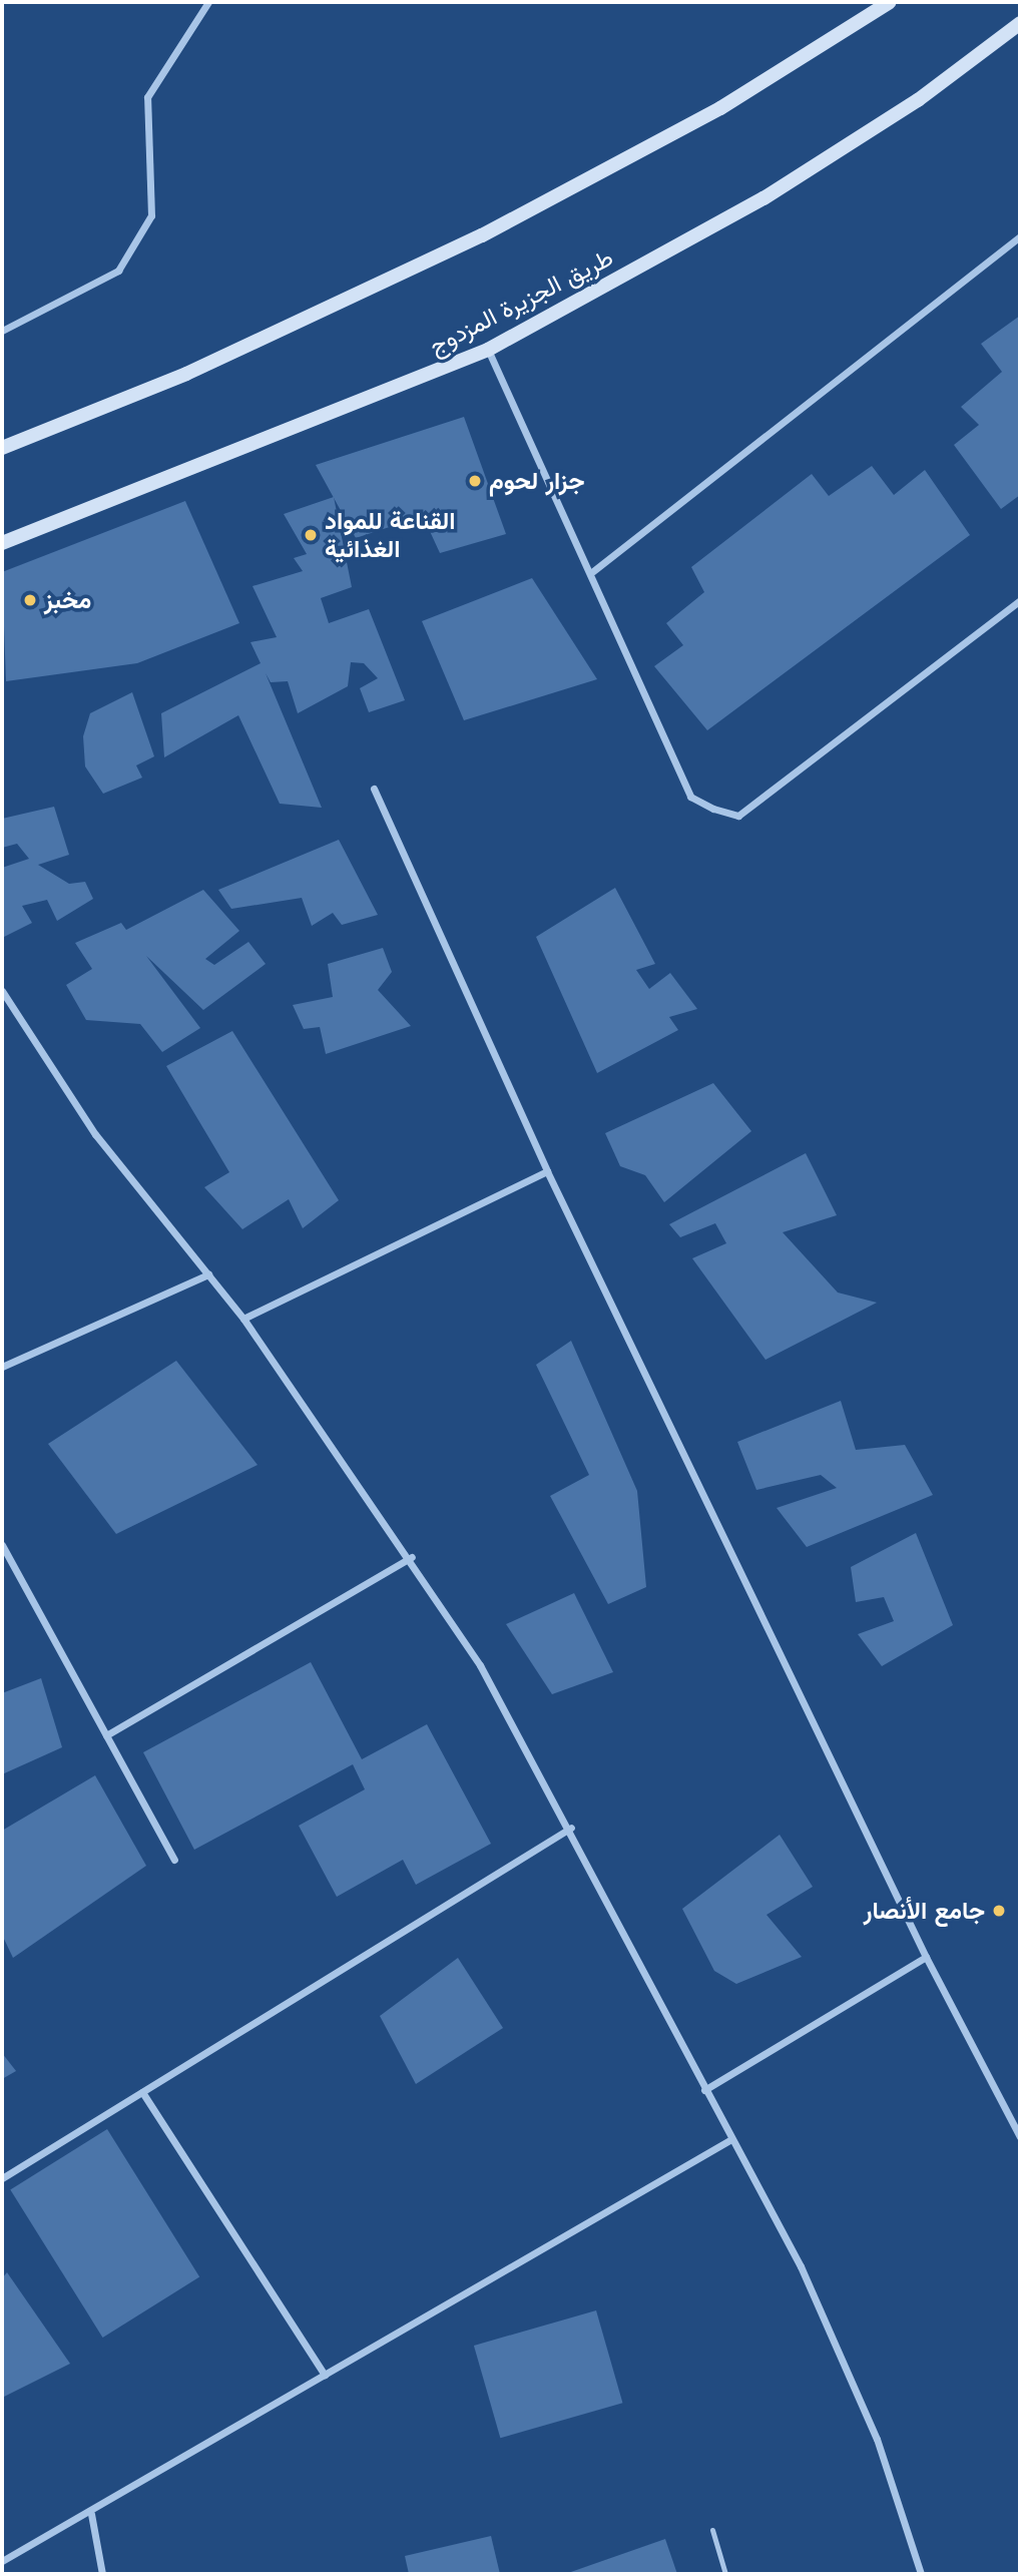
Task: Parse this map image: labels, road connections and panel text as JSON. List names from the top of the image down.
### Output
{
  "streets": {
    "main road": ["طريق الجزيرة المزدوج"]
  },
  "places": [
    "جزار لحوم",
    "القناعة للمواد الغذائية",
    "مخبز",
    "جامع الأنصار"
  ]
}
